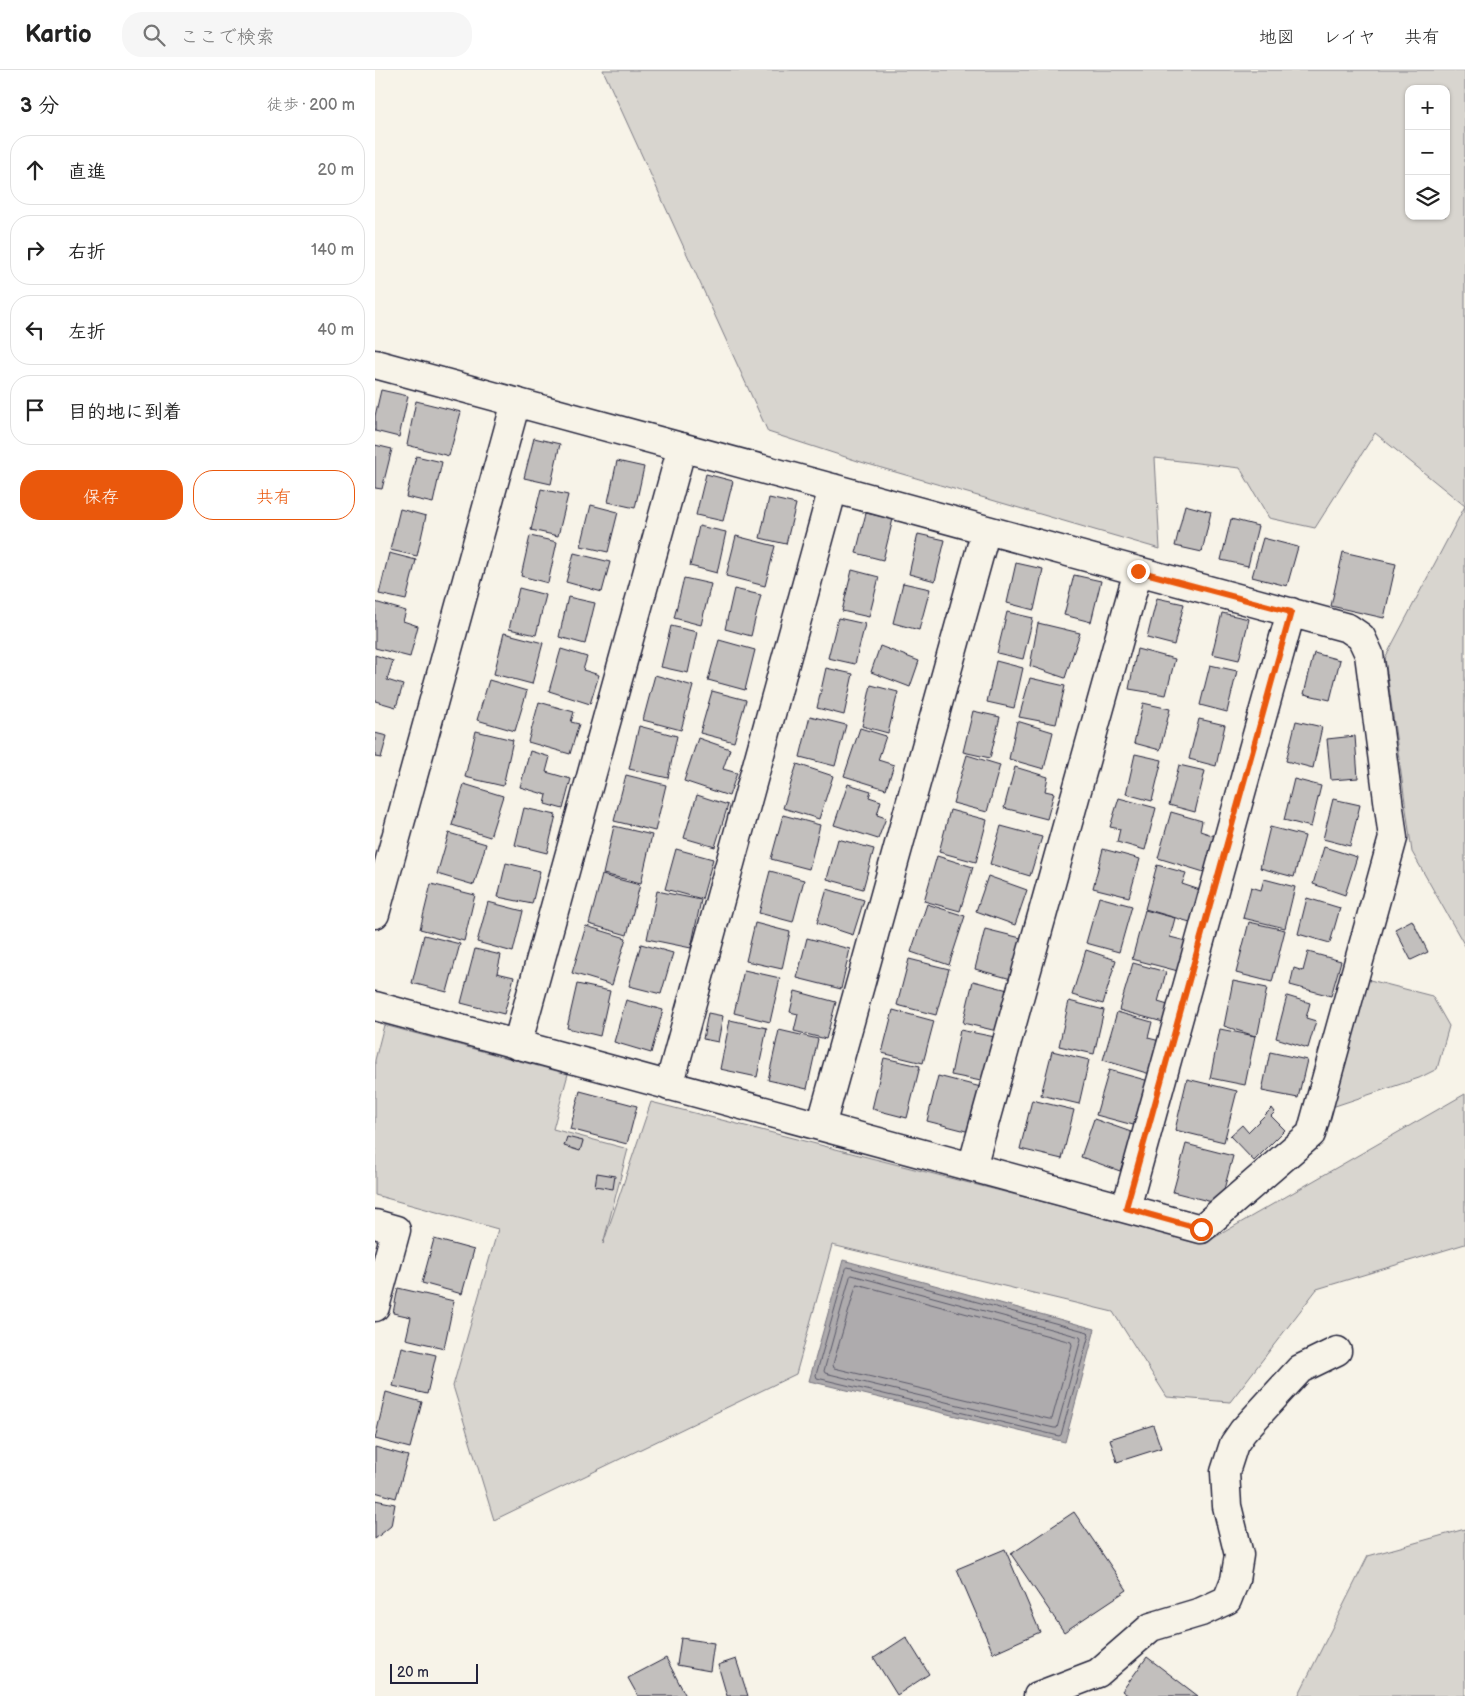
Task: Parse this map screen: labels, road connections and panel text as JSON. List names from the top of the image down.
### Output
{
  "scale_bar": "20 m",
  "page": {
    "header": "Kartio",
    "search": "ここで検索",
    "nav": ["地図", "レイヤ", "共有"],
    "heading": ["3 分", "徒歩 · 200 m"],
    "map_buttons": ["+", "−"],
    "list": [
      ["直進", "20 m"],
      ["右折", "140 m"],
      ["左折", "40 m"],
      "目的地に到着"
    ],
    "buttons": ["保存", "共有"],
    "scale": "20 m"
  }
}
